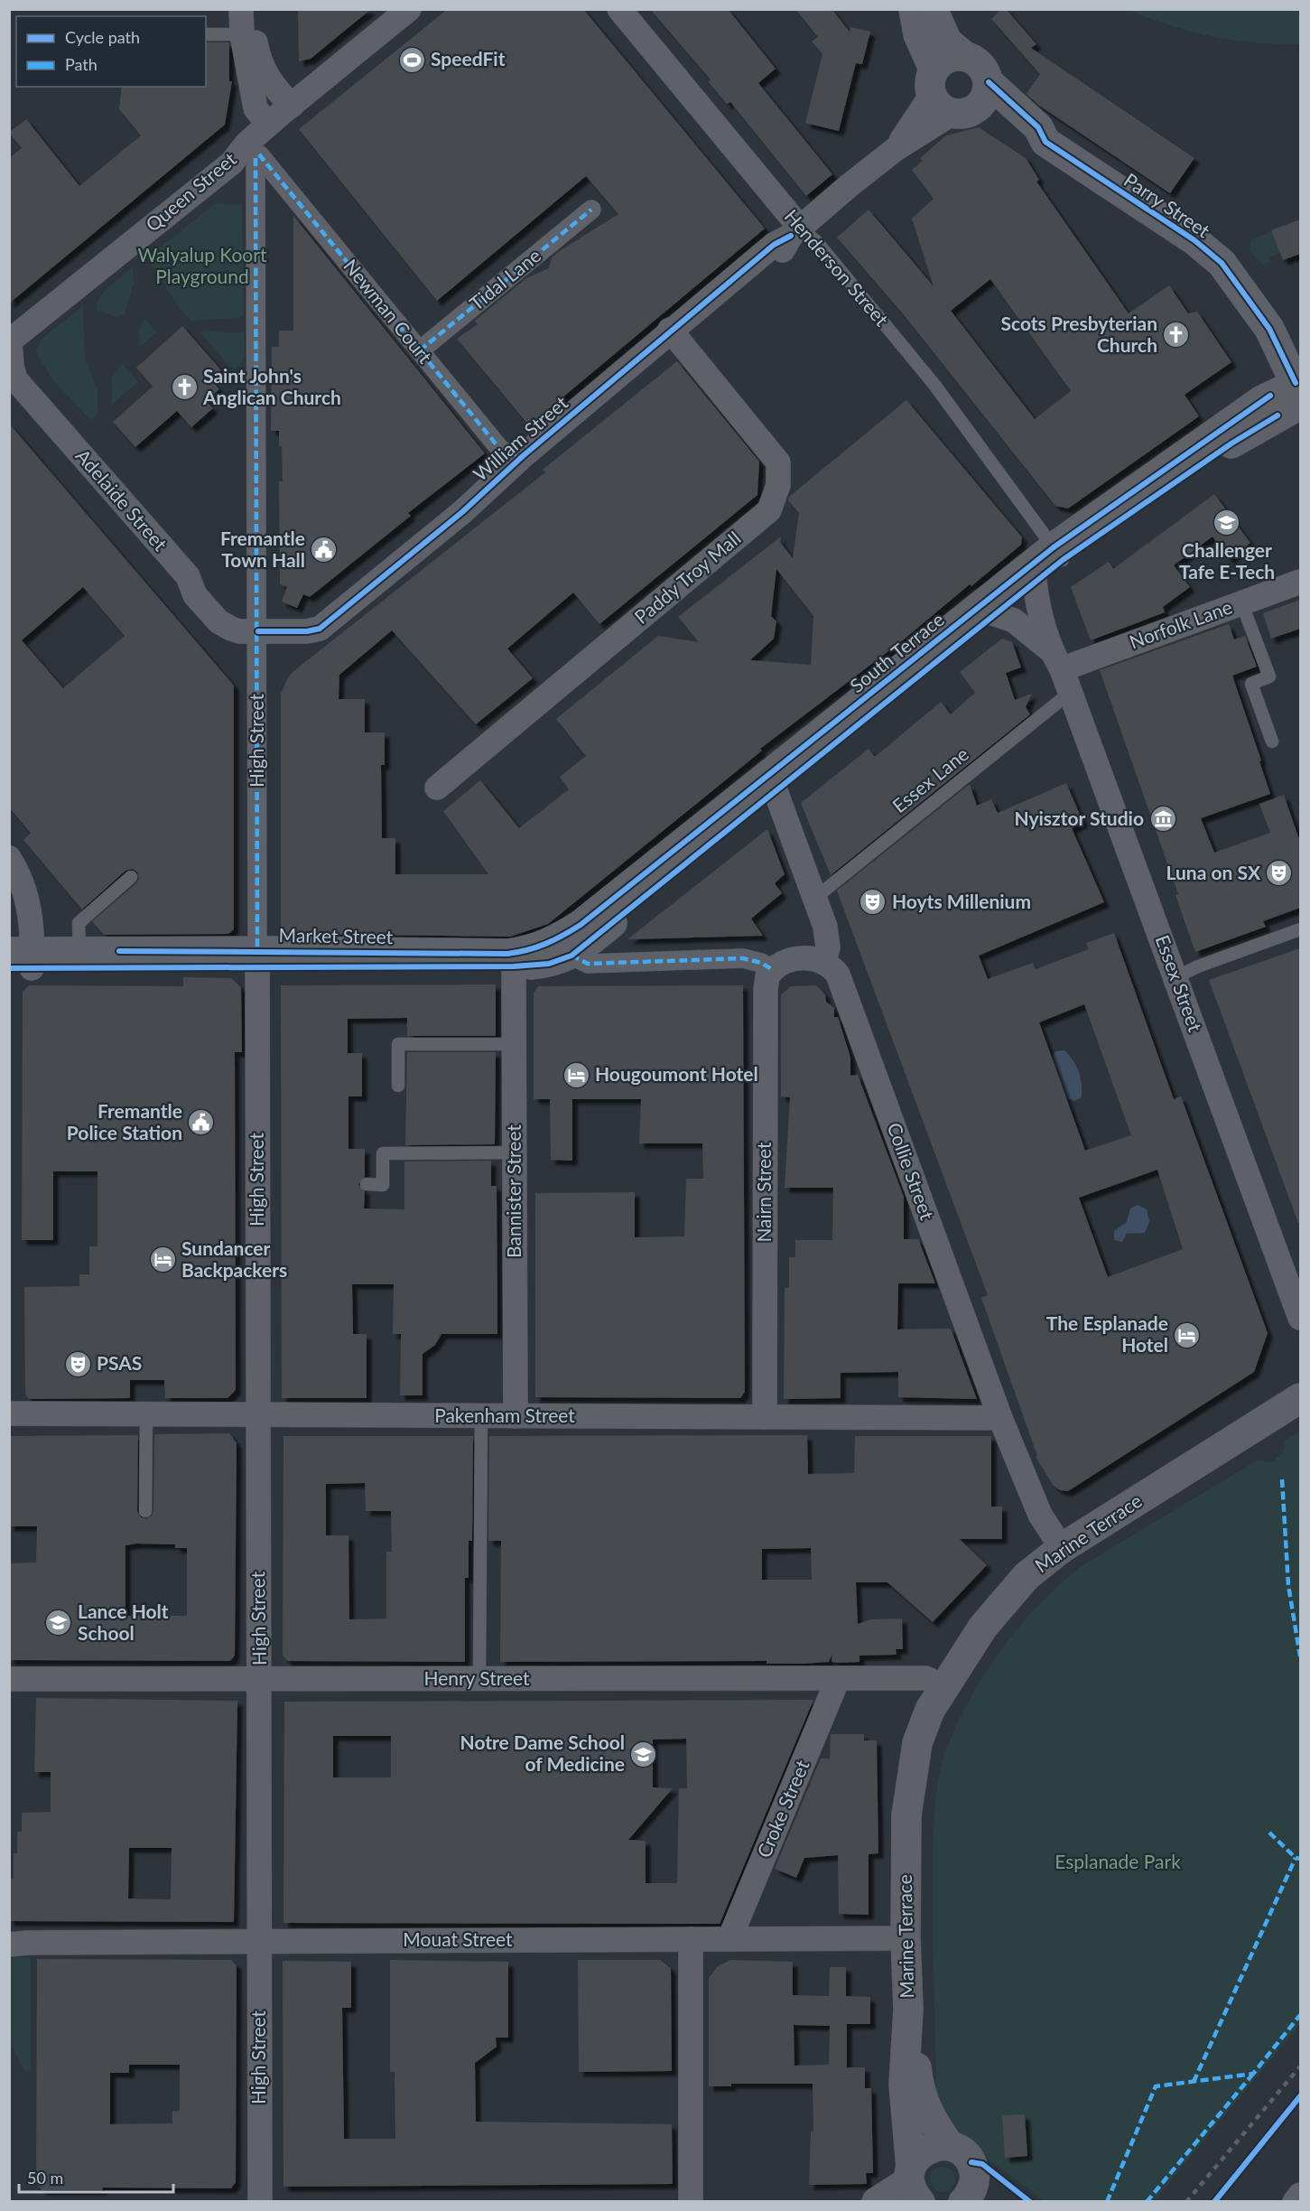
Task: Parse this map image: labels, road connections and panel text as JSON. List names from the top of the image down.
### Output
{
  "streets": {
    "street": [
      "Queen Street",
      "Parry Street",
      "Henderson Street",
      "Tidal Lane",
      "Newman Court",
      "William Street",
      "Adelaide Street",
      "Paddy Troy Mall",
      "Norfolk Lane",
      "South Terrace",
      "High Street",
      "Market Street",
      "Essex Street",
      "Collie Street",
      "Bannister Street",
      "Nairn Street",
      "Pakenham Street",
      "Marine Terrace",
      "Henry Street",
      "Croke Street",
      "Mouat Street"
    ],
    "lane": ["Essex Lane"]
  },
  "crossings": [
    ["Queen Street", "Newman Court"],
    ["Queen Street", "Adelaide Street"],
    ["Queen Street", "High Street"],
    ["Parry Street", "William Street"],
    ["Parry Street", "South Terrace"],
    ["Henderson Street", "William Street"],
    ["Henderson Street", "South Terrace"],
    ["Tidal Lane", "Newman Court"],
    ["Newman Court", "William Street"],
    ["Newman Court", "High Street"],
    ["William Street", "Adelaide Street"],
    ["William Street", "Paddy Troy Mall"],
    ["William Street", "High Street"],
    ["Adelaide Street", "High Street"],
    ["Norfolk Lane", "Essex Street"],
    ["South Terrace", "Market Street"],
    ["South Terrace", "Essex Street"],
    ["High Street", "Market Street"],
    ["High Street", "Pakenham Street"],
    ["High Street", "Henry Street"],
    ["High Street", "Mouat Street"],
    ["Essex Lane", "Essex Street"],
    ["Market Street", "Bannister Street"],
    ["Collie Street", "Pakenham Street"],
    ["Collie Street", "Marine Terrace"],
    ["Bannister Street", "Pakenham Street"],
    ["Nairn Street", "Pakenham Street"],
    ["Marine Terrace", "Henry Street"],
    ["Marine Terrace", "Mouat Street"],
    ["Henry Street", "Croke Street"],
    ["Croke Street", "Mouat Street"]
  ],
  "parks": ["Walyalup Koort Playground", "Esplanade Park"],
  "places": {
    "sports": ["SpeedFit"],
    "church": ["Scots Presbyterian Church", "Saint John's Anglican Church"],
    "school or university": ["Challenger Tafe E-Tech", "Lance Holt School", "Notre Dame School of Medicine"],
    "public building": ["Fremantle Town Hall", "Fremantle Police Station"],
    "museum": ["Nyisztor Studio"],
    "theatre": ["Luna on SX", "Hoyts Millenium", "PSAS"],
    "hotel": ["Hougoumont Hotel", "Sundancer Backpackers", "The Esplanade Hotel"]
  },
  "legend": ["Cycle path", "Path"],
  "scale_bar": "50 m"
}
